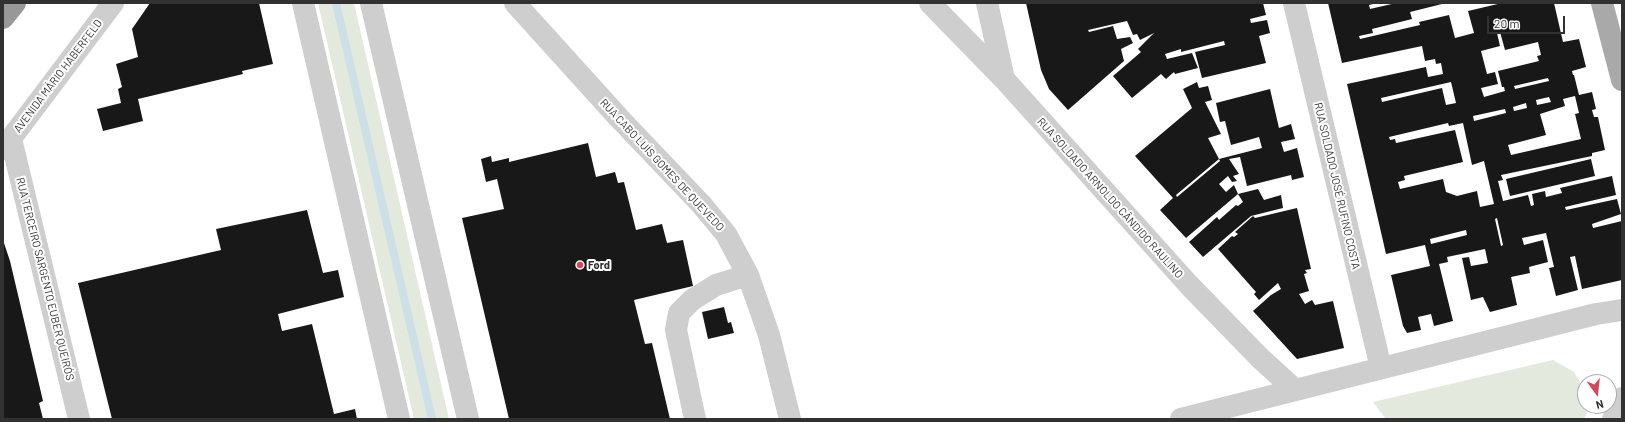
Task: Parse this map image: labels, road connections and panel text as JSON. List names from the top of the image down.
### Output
{
  "streets": {
    "street": [
      "AVENIDA MÁRIO HABERFELD",
      "RUA CABO LUÍS GOMES DE QUEVEDO",
      "RUA SOLDADO JOSÉ RUFINO COSTA",
      "RUA SOLDADO ARNOLDO CÂNDIDO RAULINO",
      "RUA TERCEIRO SARGENTO EUBER QUEIRÓS"
    ]
  },
  "crossings": [
    ["AVENIDA MÁRIO HABERFELD", "RUA TERCEIRO SARGENTO EUBER QUEIRÓS"]
  ],
  "places": ["Ford"],
  "scale_bar": "20 m",
  "north": "bottom"
}
